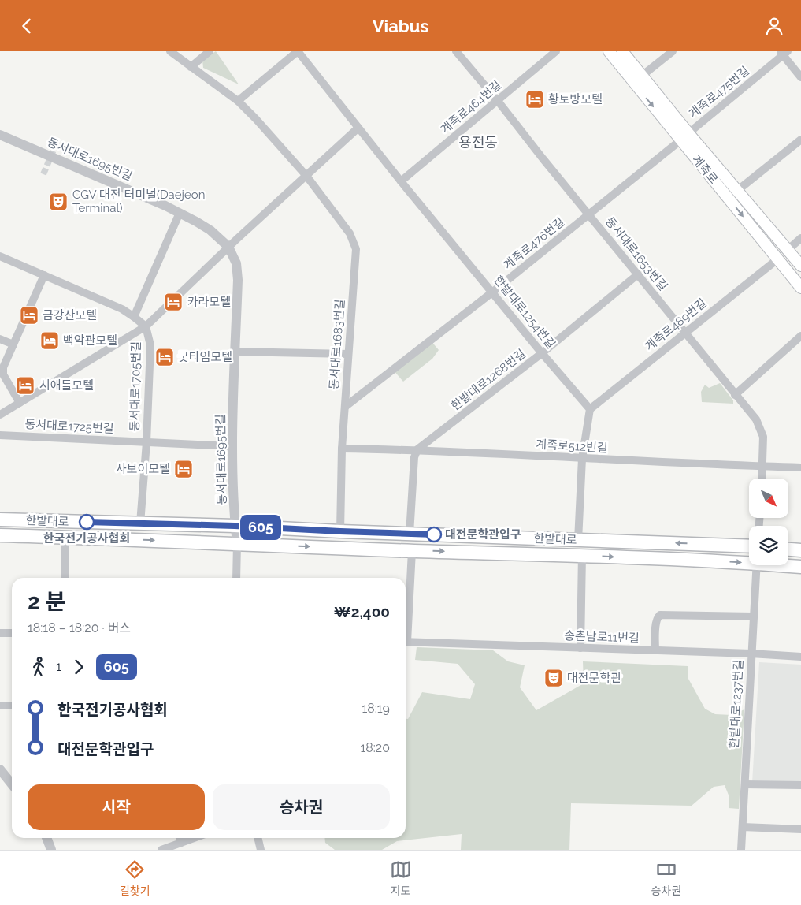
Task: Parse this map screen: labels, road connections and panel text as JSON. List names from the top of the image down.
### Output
{
  "streets": {
    "main road": ["계족로", "한밭대로"],
    "street": [
      "계족로475번길",
      "계족로464번길",
      "동서대로1695번길",
      "계족로476번길",
      "동서대로1653번길",
      "한밭대로1254번길",
      "계족로489번길",
      "동서대로1683번길",
      "한밭대로1268번길",
      "동서대로1705번길",
      "동서대로1725번길",
      "계족로512번길",
      "송촌남로11번길",
      "한밭대로1237번길"
    ]
  },
  "crossings": [
    ["계족로475번길", "계족로"],
    ["계족로475번길", "계족로476번길"],
    ["계족로464번길", "동서대로1653번길"],
    ["계족로464번길", "한밭대로1254번길"],
    ["동서대로1695번길", "동서대로1725번길"],
    ["동서대로1695번길", "한밭대로"],
    ["계족로", "계족로476번길"],
    ["계족로", "계족로489번길"],
    ["계족로476번길", "동서대로1653번길"],
    ["계족로476번길", "한밭대로1254번길"],
    ["계족로476번길", "동서대로1683번길"],
    ["동서대로1653번길", "계족로489번길"],
    ["동서대로1653번길", "한밭대로1268번길"],
    ["동서대로1653번길", "계족로512번길"],
    ["한밭대로1254번길", "계족로489번길"],
    ["한밭대로1254번길", "한밭대로1268번길"],
    ["동서대로1683번길", "계족로512번길"],
    ["동서대로1683번길", "한밭대로"],
    ["한밭대로1268번길", "계족로512번길"],
    ["동서대로1705번길", "동서대로1725번길"],
    ["동서대로1705번길", "한밭대로"],
    ["한밭대로", "송촌남로11번길"],
    ["송촌남로11번길", "한밭대로1237번길"]
  ],
  "districts": ["용전동"],
  "places": {
    "hotel": [
      "황토방모텔",
      "카라모텔",
      "금강산모텔",
      "백악관모텔",
      "굿타임모텔",
      "시애틀모텔",
      "사보이모텔"
    ],
    "theatre": ["CGV 대전 터미널(Daejeon Terminal)", "대전문학관"],
    "other": ["한국전기공사협회", "대전문학관입구"]
  },
  "lines": ["bus line 605"],
  "north": "bottom right",
  "page": {
    "header": "Viabus",
    "on_map": "605",
    "heading": ["2 분", "18:18 – 18:20 · 버스", "₩2,400"],
    "legs": ["1", "605"],
    "list": [
      {
        "name": "한국전기공사협회",
        "value": "18:19"
      },
      {
        "name": "대전문학관입구",
        "value": "18:20"
      }
    ],
    "buttons": ["시작", "승차권"],
    "tabs": ["길찾기", "지도", "승차권"]
  }
}
